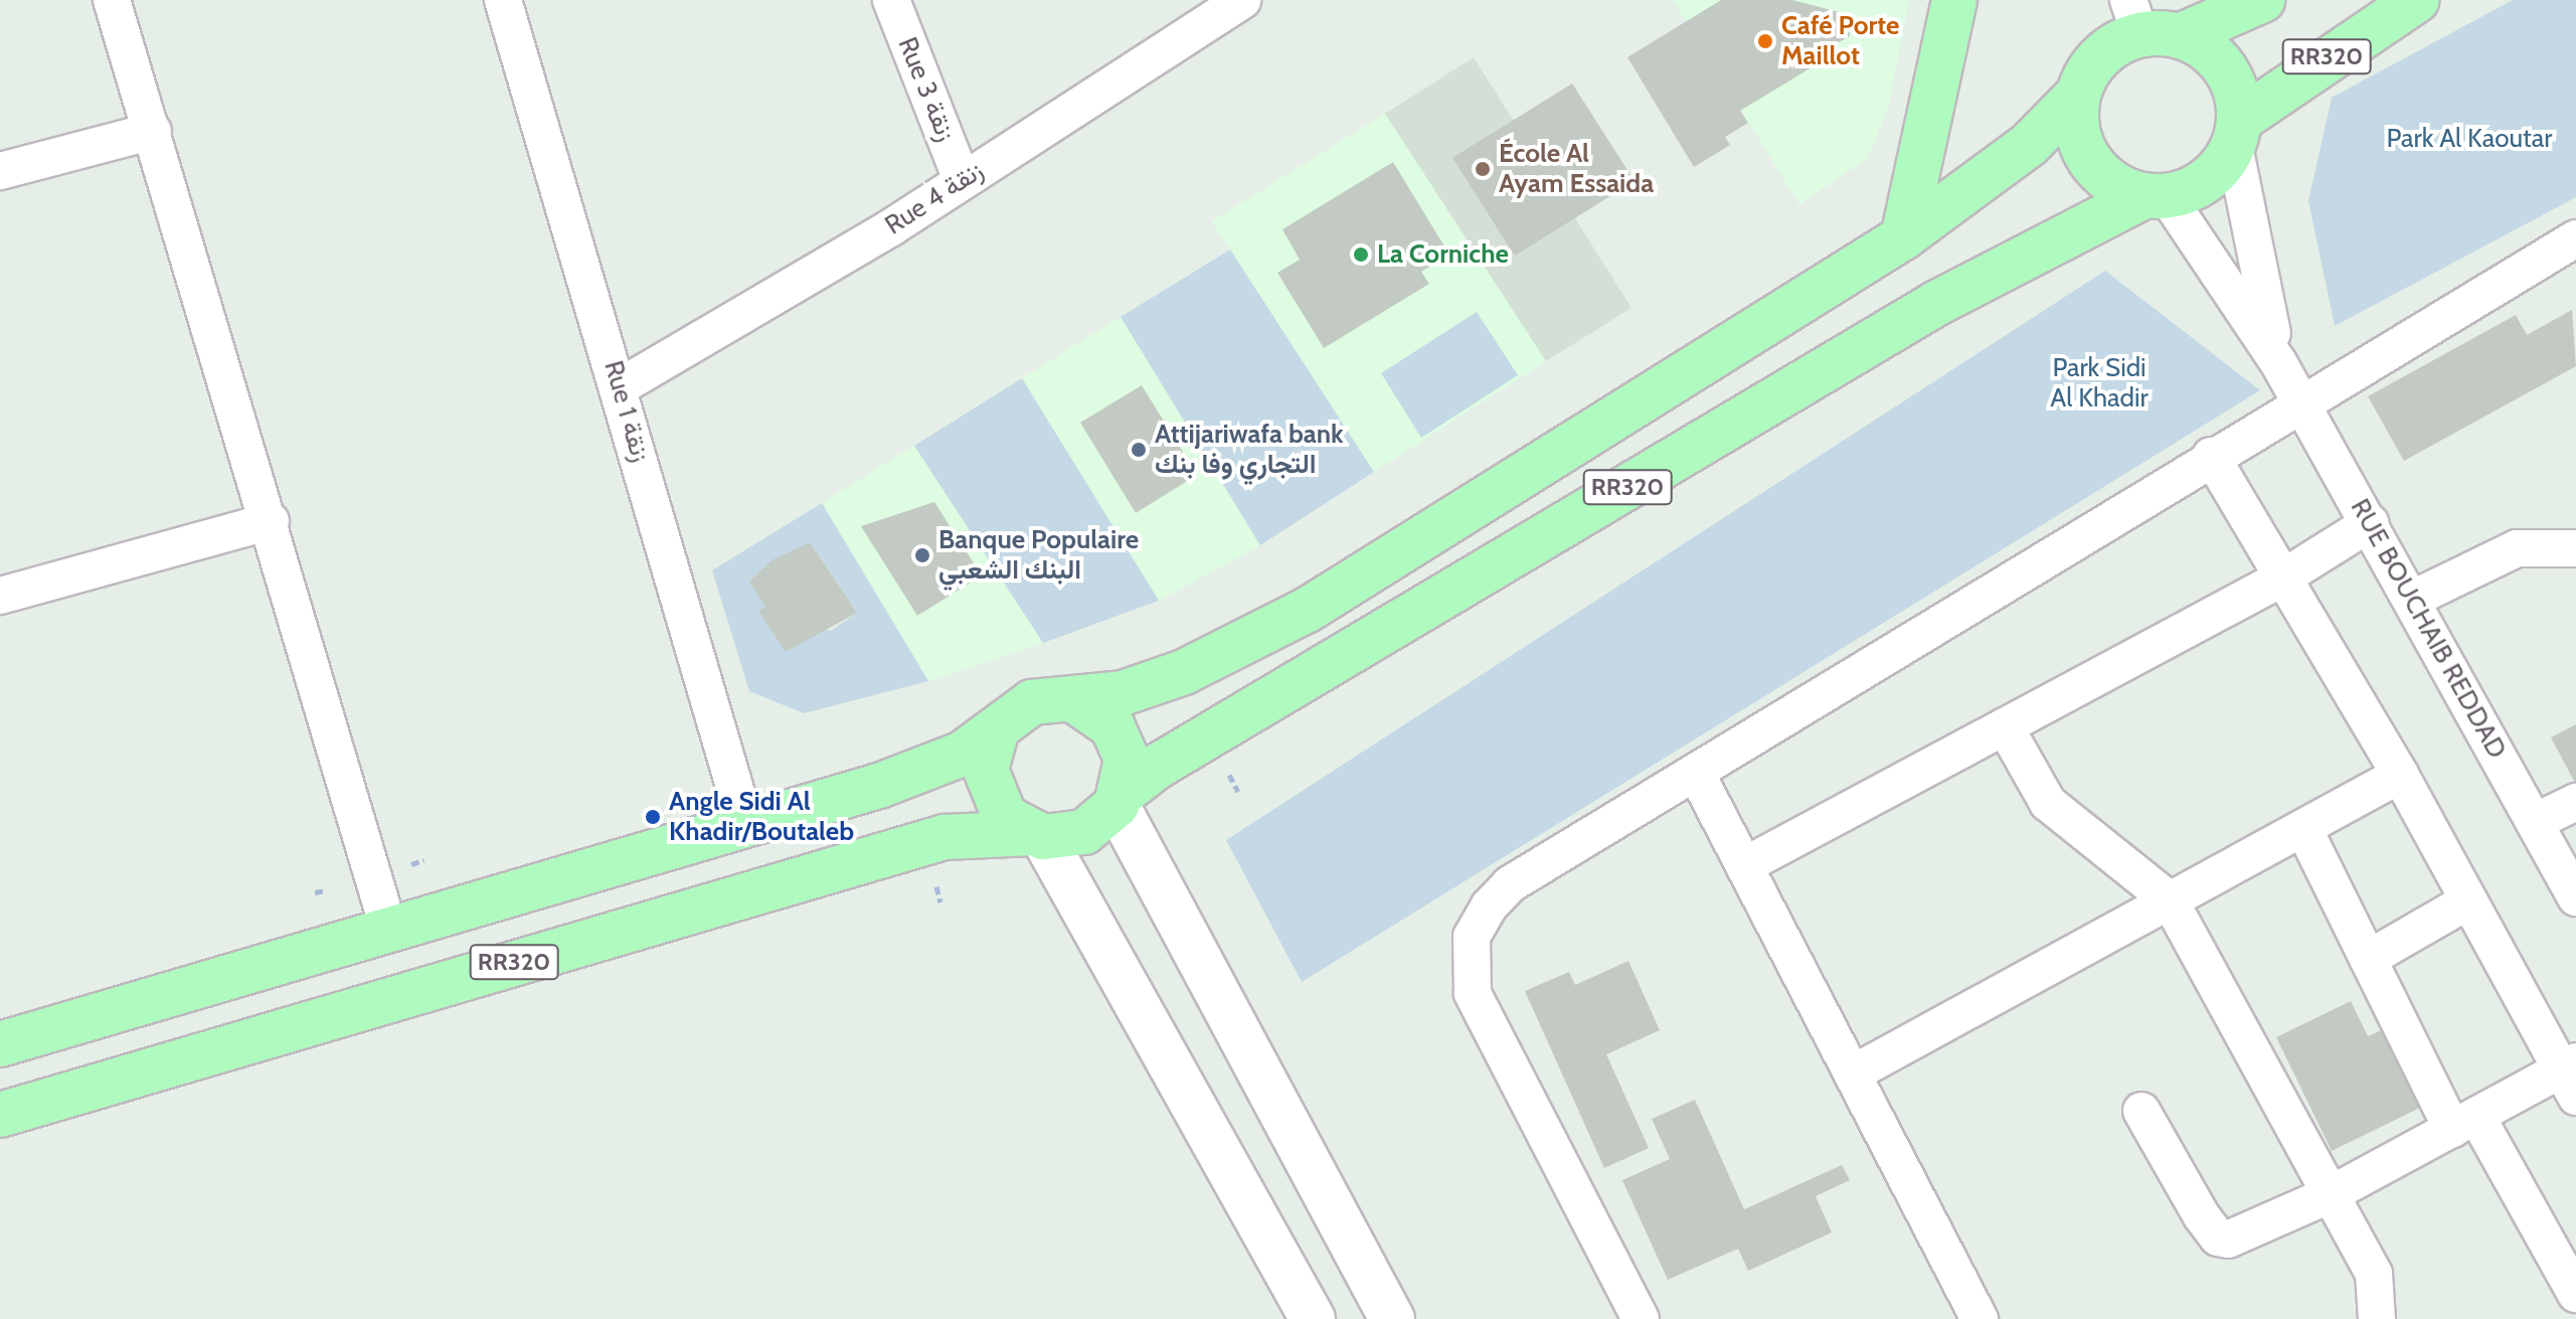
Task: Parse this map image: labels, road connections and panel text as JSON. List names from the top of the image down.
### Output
{
  "streets": {
    "main road": ["RR320"],
    "street": [
      "Rue 3 زنقة",
      "Rue 4 زنقة",
      "Rue 1 زنقة",
      "RUE BOUCHAIB REDDAD"
    ]
  },
  "crossings": [
    ["RR320", "Rue 1 زنقة"],
    ["RR320", "RUE BOUCHAIB REDDAD"],
    ["Rue 3 زنقة", "Rue 4 زنقة"],
    ["Rue 4 زنقة", "Rue 1 زنقة"]
  ],
  "parks": ["Park Al Kaoutar", "Park Sidi Al Khadir"],
  "places": [
    "Café Porte Maillot",
    "École Al Ayam Essaida",
    "La Corniche",
    "Attijariwafa bank التجاري وفا بنك",
    "Banque Populaire البنك الشعبي",
    "Angle Sidi Al Khadir/Boutaleb"
  ]
}
